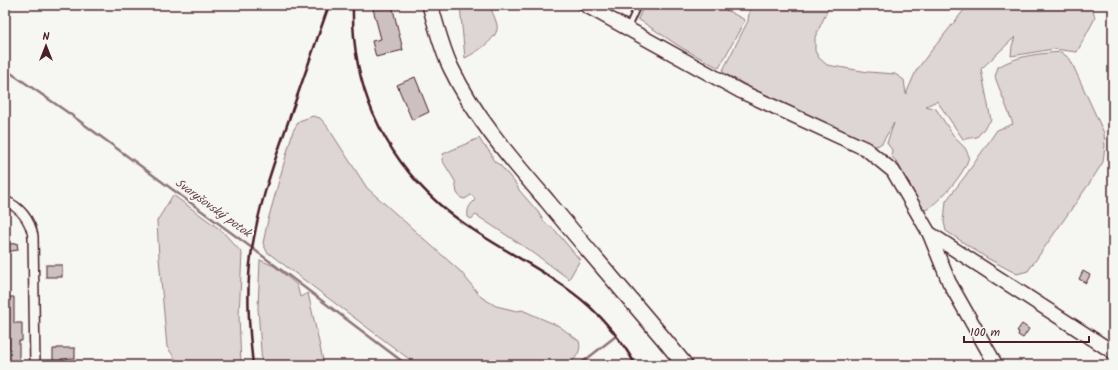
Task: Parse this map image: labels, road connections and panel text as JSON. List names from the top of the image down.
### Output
{
  "water": ["Svaryšovský potok"],
  "scale_bar": "100 m",
  "north": "top"
}
